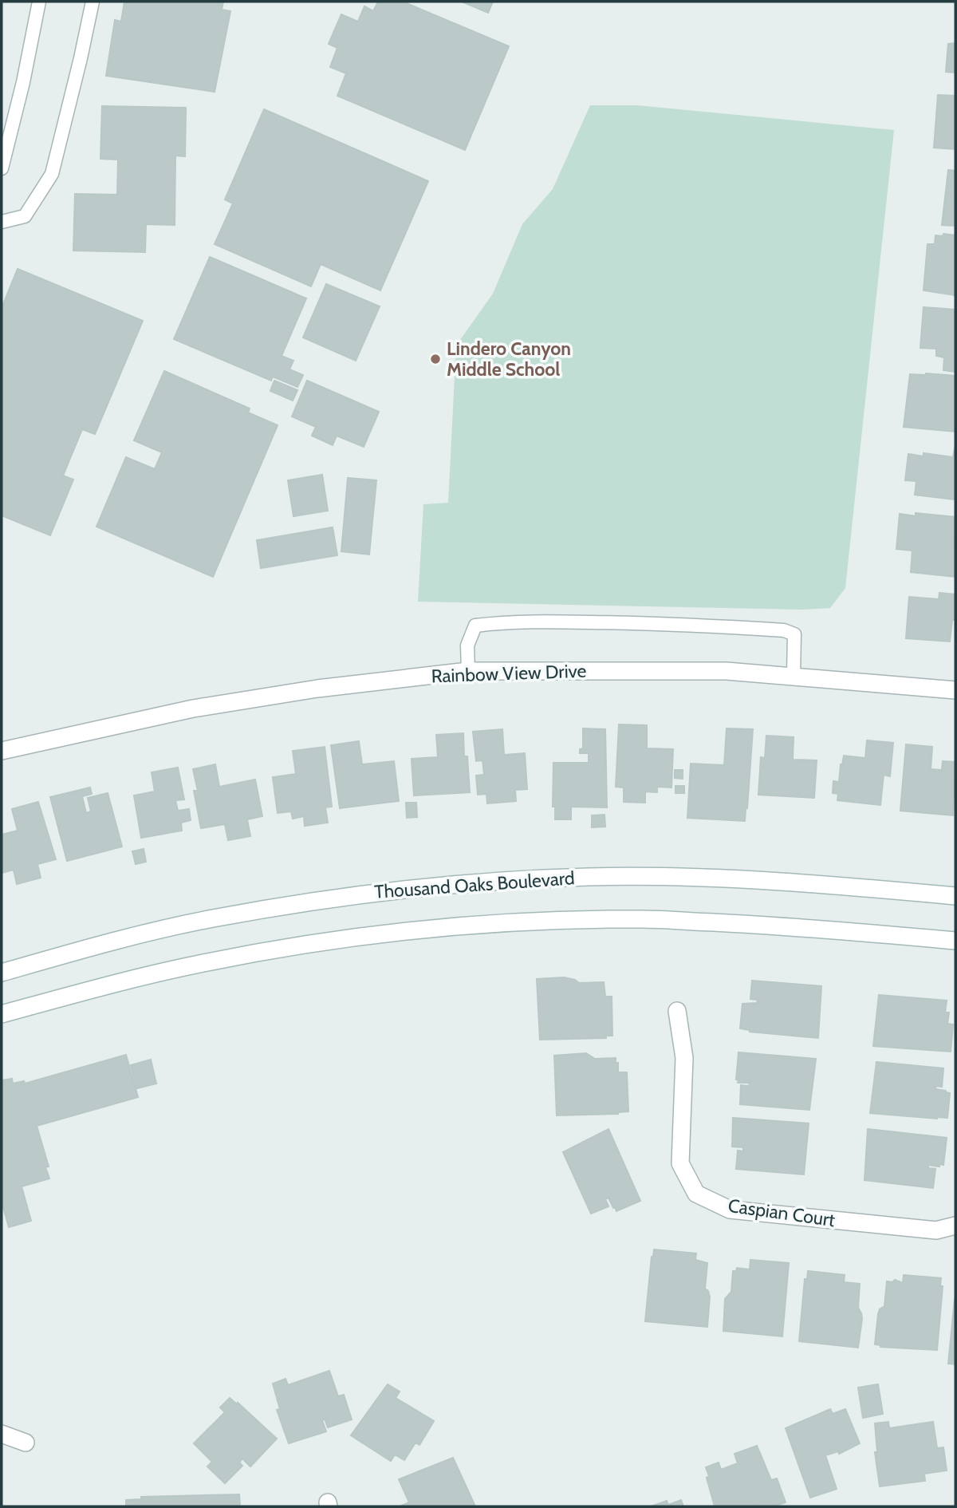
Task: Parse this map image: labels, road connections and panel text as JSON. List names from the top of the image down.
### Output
{
  "streets": {
    "main road": ["Rainbow View Drive", "Thousand Oaks Boulevard", "Caspian Court"]
  },
  "places": ["Lindero Canyon Middle School"]
}
